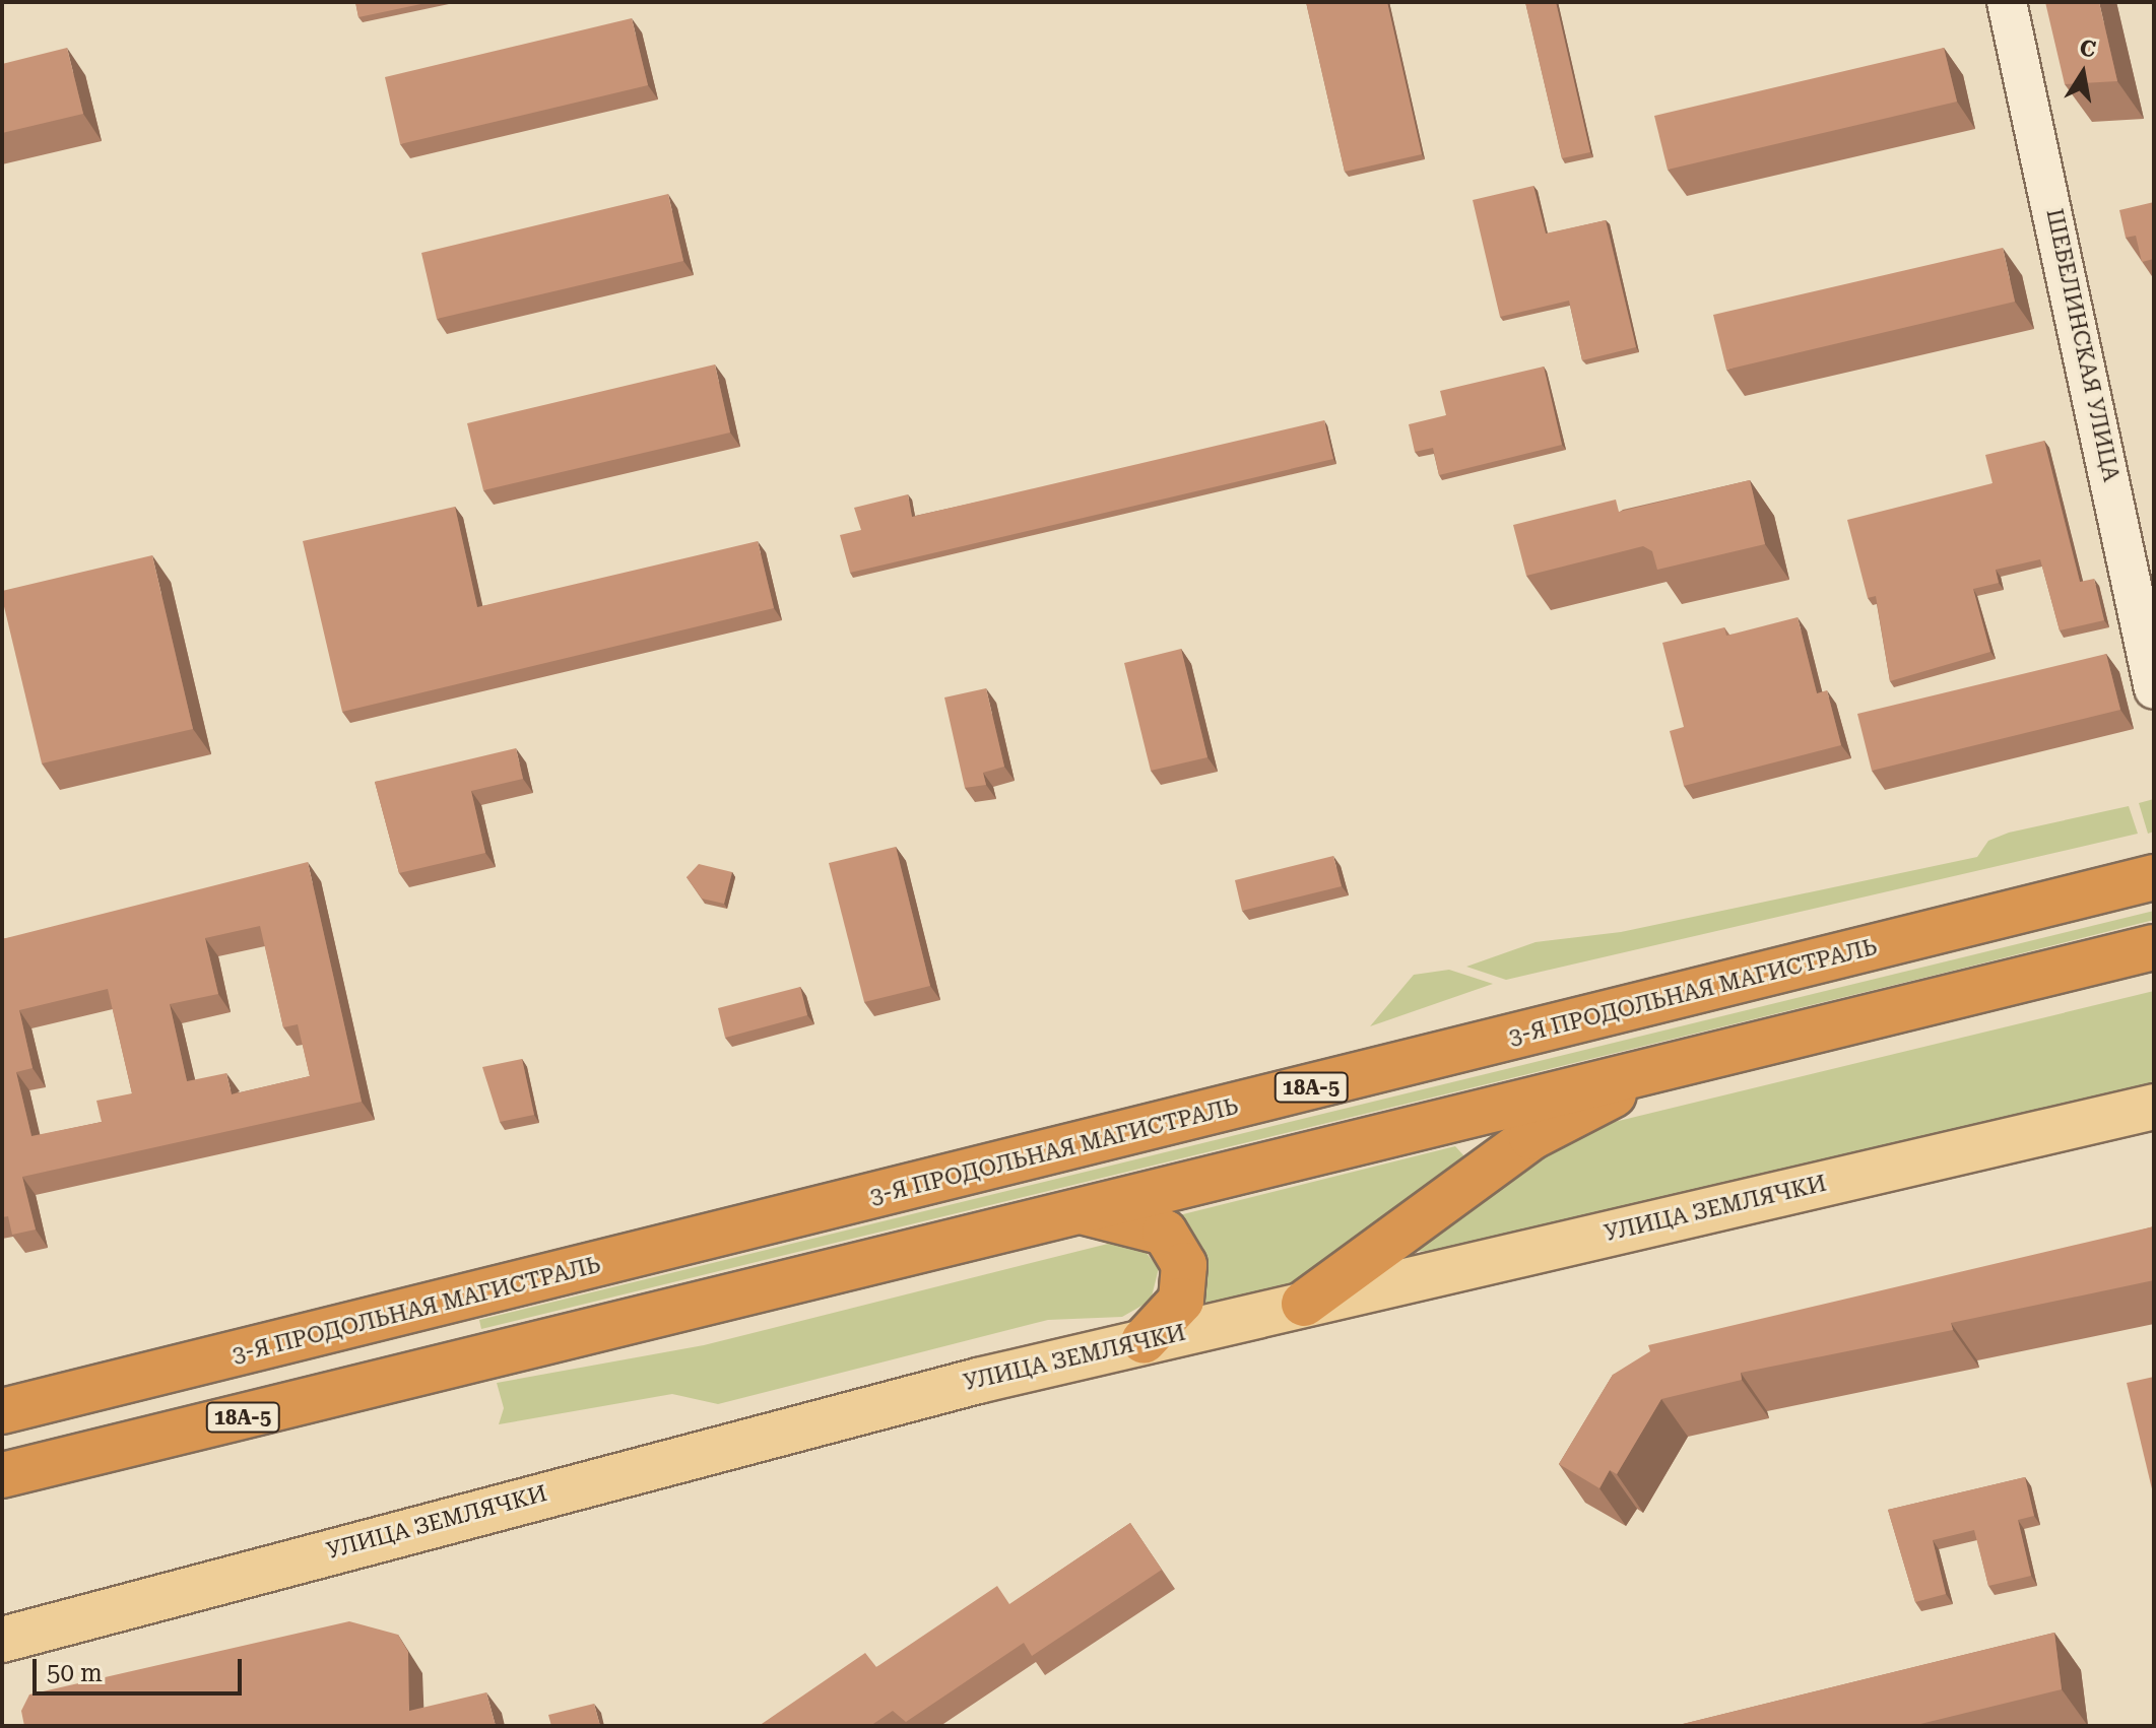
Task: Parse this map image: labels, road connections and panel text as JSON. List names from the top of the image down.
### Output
{
  "streets": {
    "highway": ["3-Я ПРОДОЛЬНАЯ МАГИСТРАЛЬ", "18А-5"],
    "main road": ["УЛИЦА ЗЕМЛЯЧКИ"],
    "street": ["ШЕБЕЛИНСКАЯ УЛИЦА"]
  },
  "scale_bar": "50 m",
  "north": "top"
}
